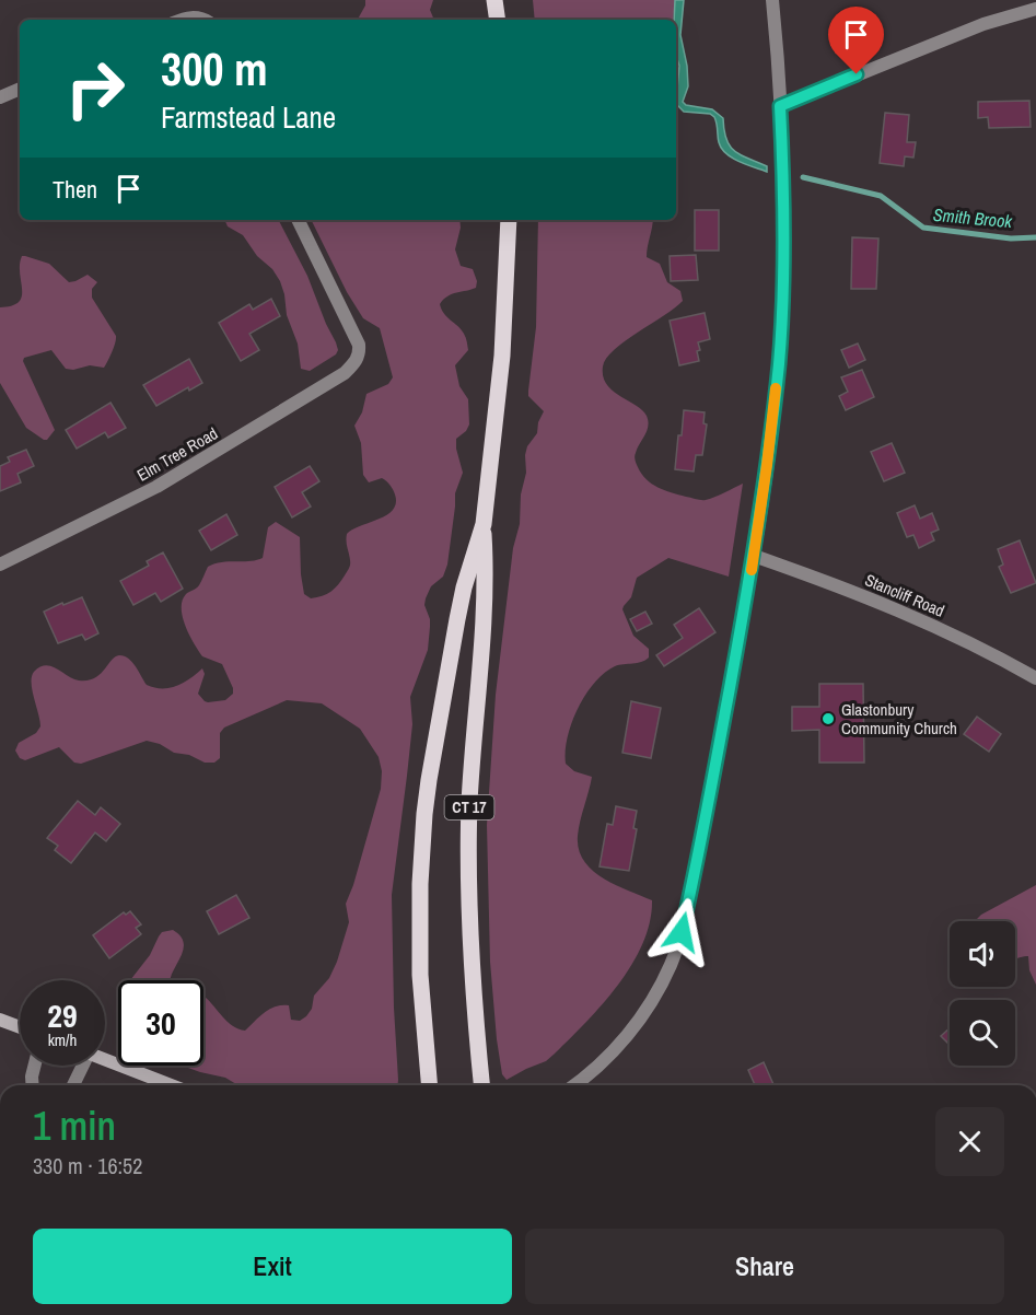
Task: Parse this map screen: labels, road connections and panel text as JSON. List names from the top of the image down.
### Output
{
  "streets": {
    "main road": ["CT 17"],
    "street": ["Elm Tree Road", "Stancliff Road"]
  },
  "water": ["Smith Brook"],
  "places": ["Glastonbury Community Church"],
  "page": {
    "turn": ["300 m", "Farmstead Lane"],
    "then": "Then",
    "speed": "29 km/h",
    "limit": "30",
    "heading": ["1 min", "330 m · 16:52"],
    "buttons": ["Exit", "Share"]
  }
}
